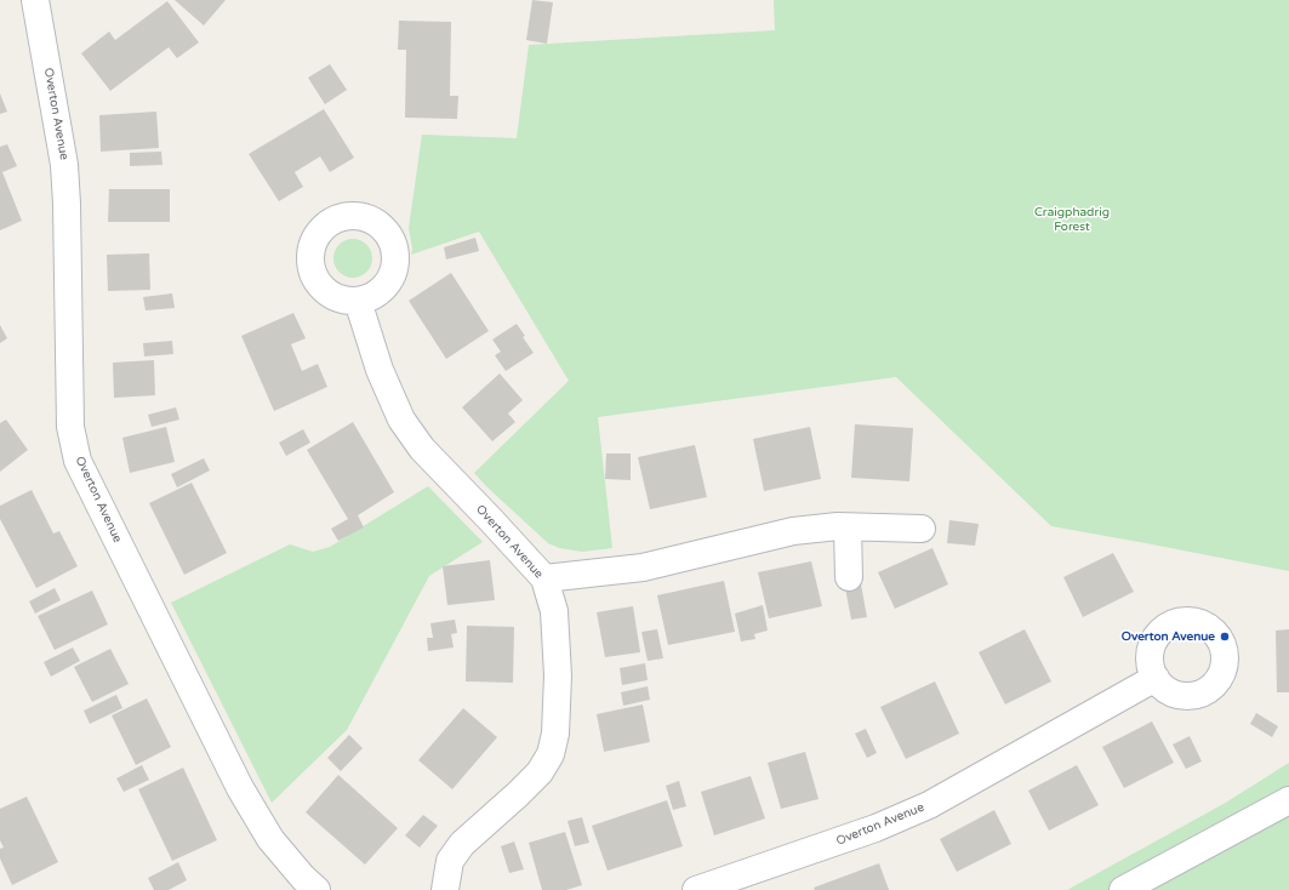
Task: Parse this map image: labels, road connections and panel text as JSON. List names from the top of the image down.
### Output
{
  "streets": {
    "street": ["Overton Avenue"]
  },
  "parks": ["Craigphadrig Forest"],
  "places": ["Overton Avenue"]
}
